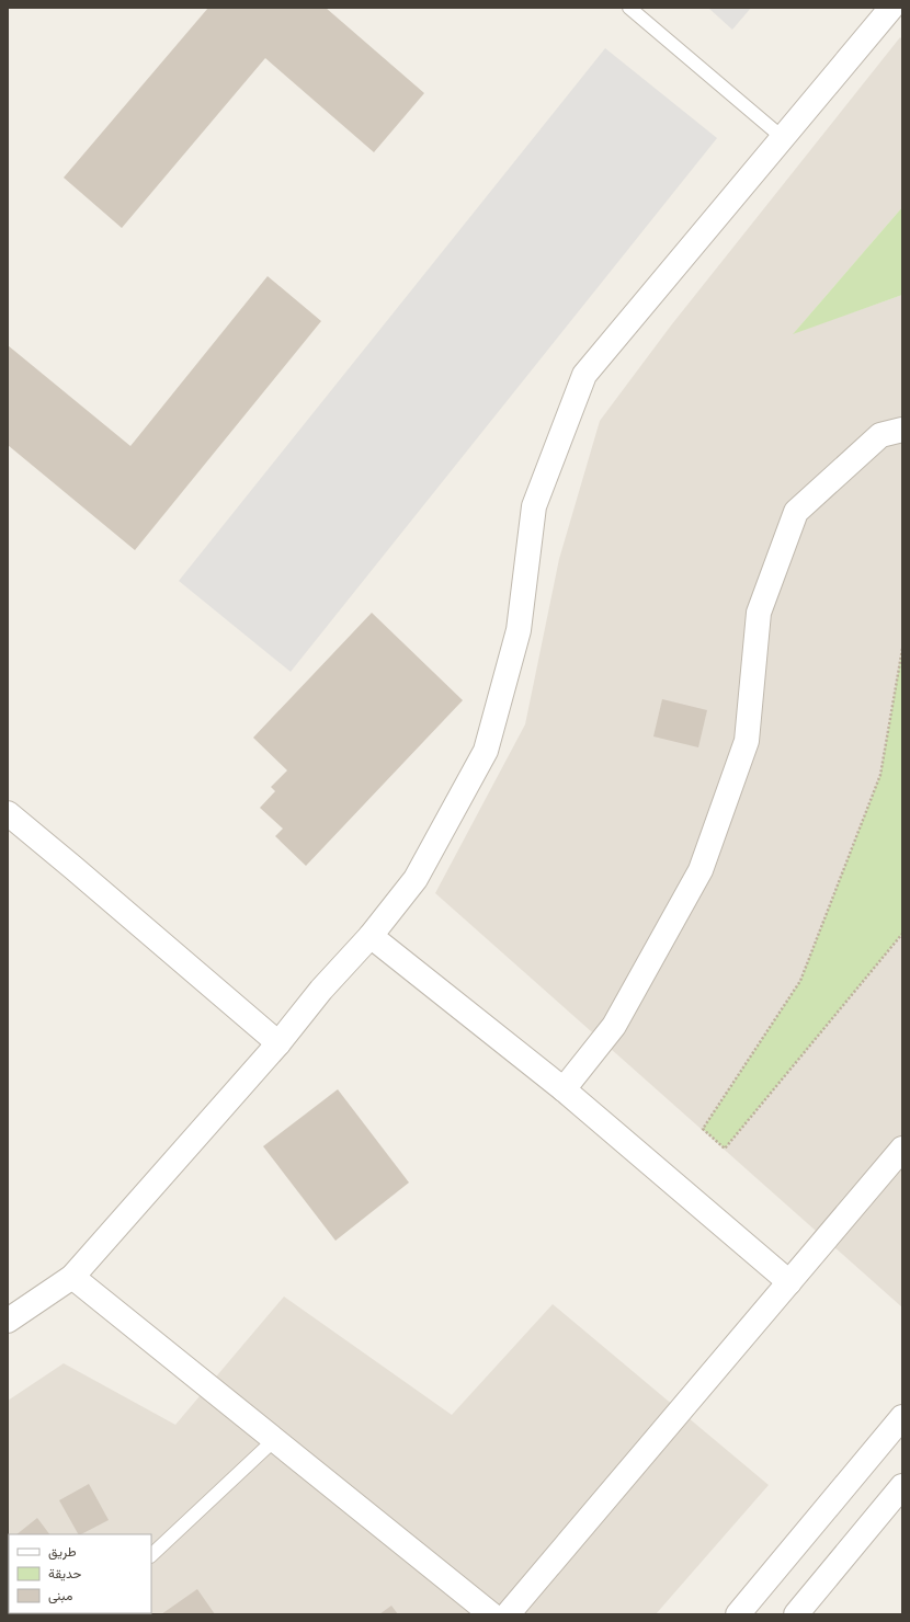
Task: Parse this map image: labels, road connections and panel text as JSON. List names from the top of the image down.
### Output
{
  "legend": ["طريق", "حديقة", "مبنى"]
}
